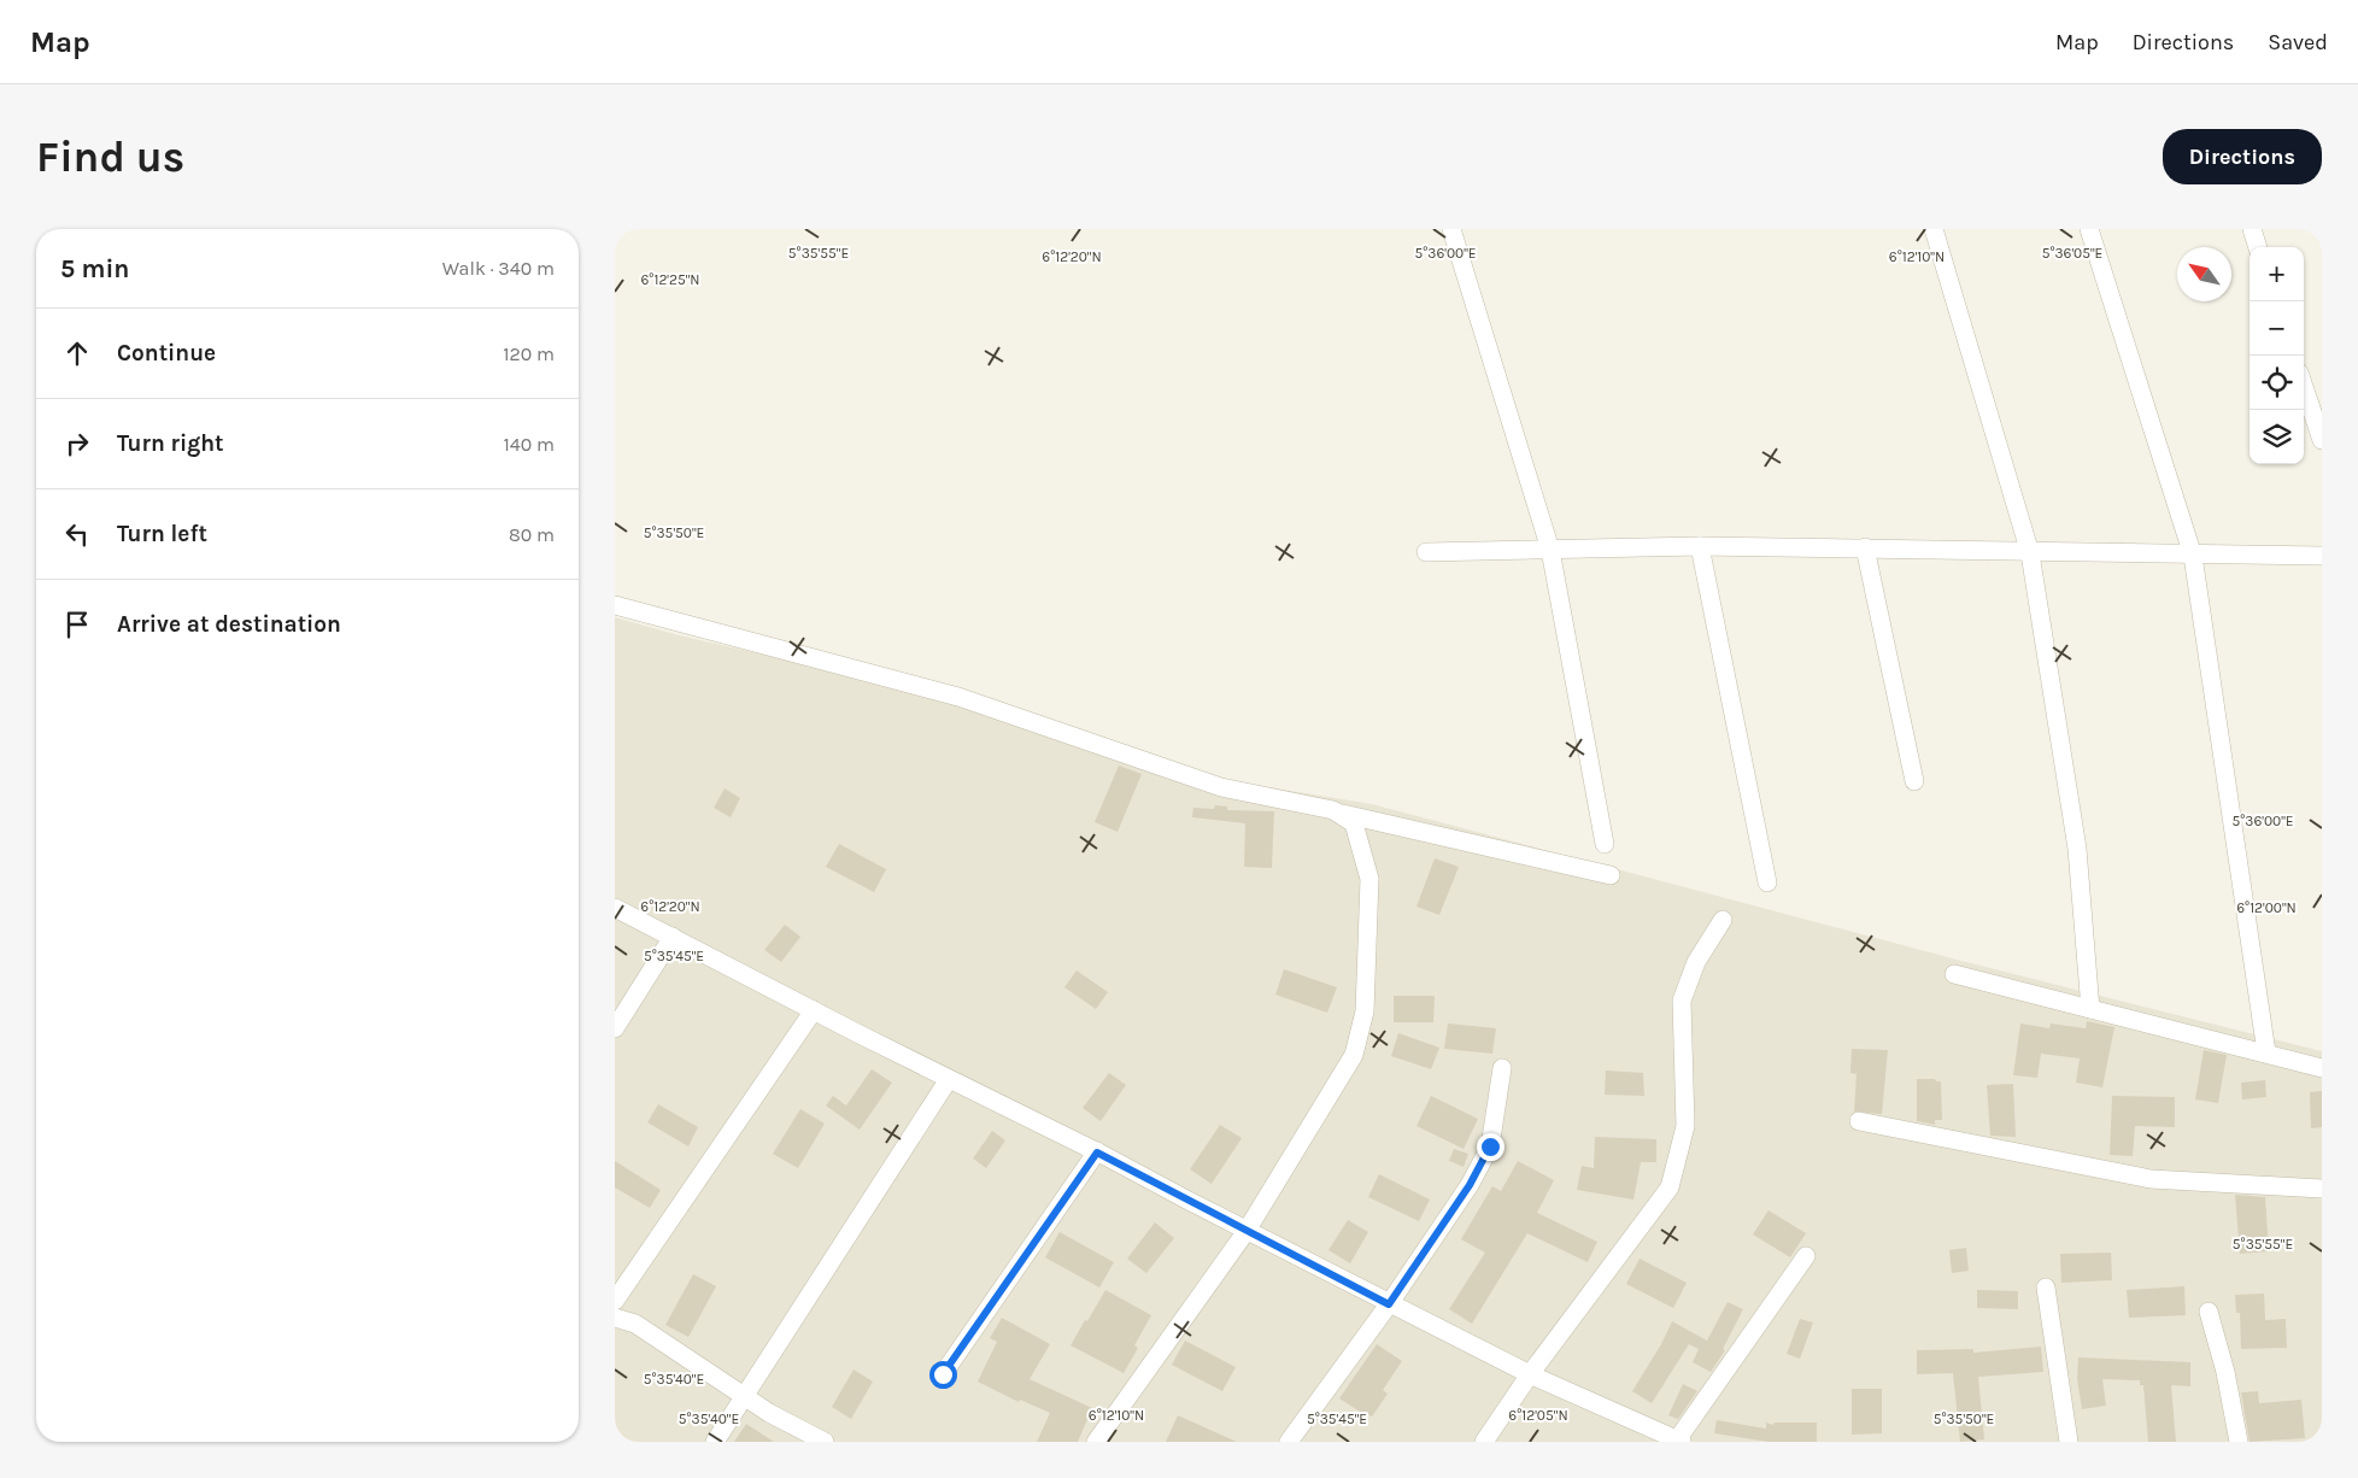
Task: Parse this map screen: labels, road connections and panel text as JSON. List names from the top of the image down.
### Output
{
  "north": "top left",
  "page": {
    "header": "Map",
    "nav": ["Map", "Directions", "Saved"],
    "buttons": "Directions",
    "title": "Find us",
    "heading": ["5 min", "Walk · 340 m"],
    "map_buttons": ["+", "−"],
    "list": [
      ["Continue", "120 m"],
      ["Turn right", "140 m"],
      ["Turn left", "80 m"],
      "Arrive at destination"
    ]
  },
  "coordinates": [
    "5°35'55\"E",
    "5°36'00\"E",
    "5°36'05\"E",
    "6°12'20\"N",
    "6°12'10\"N",
    "6°12'25\"N",
    "5°35'50\"E",
    "6°12'00\"N",
    "5°35'45\"E",
    "5°35'40\"E",
    "6°12'05\"N"
  ]
}
